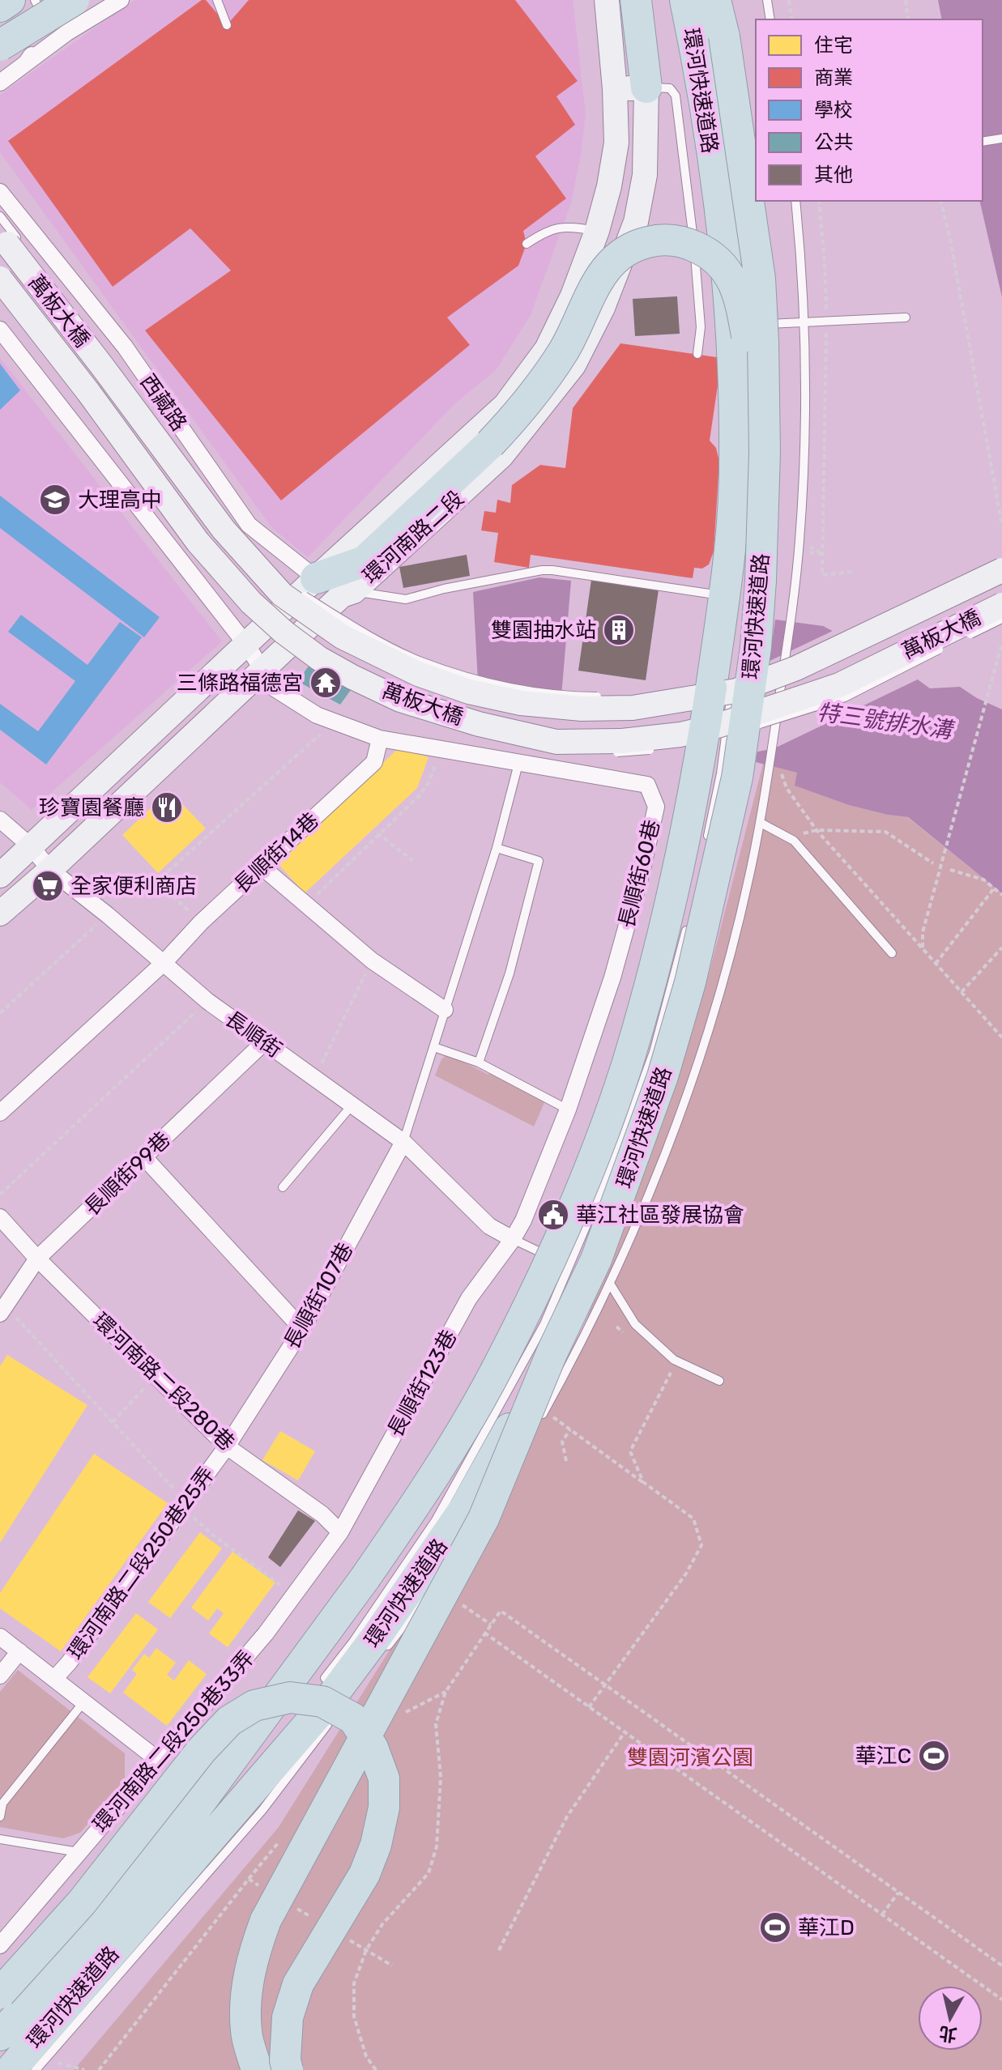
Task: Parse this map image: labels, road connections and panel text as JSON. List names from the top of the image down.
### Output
{
  "streets": {
    "highway": ["環河快速道路"],
    "street": [
      "萬板大橋",
      "西藏路",
      "環河南路二段",
      "長順街14巷",
      "長順街60巷",
      "長順街",
      "長順街99巷",
      "長順街107巷",
      "環河南路二段280巷",
      "長順街123巷",
      "環河南路二段250巷25弄",
      "環河南路二段250巷33弄"
    ]
  },
  "crossings": [
    ["西藏路", "環河南路二段"],
    ["環河南路二段", "長順街60巷"],
    ["環河南路二段", "長順街"],
    ["長順街14巷", "長順街60巷"],
    ["長順街14巷", "長順街"],
    ["長順街60巷", "長順街"],
    ["長順街60巷", "長順街123巷"],
    ["長順街", "長順街99巷"],
    ["長順街", "長順街107巷"],
    ["長順街", "長順街123巷"],
    ["長順街99巷", "環河南路二段280巷"],
    ["長順街107巷", "環河南路二段280巷"],
    ["長順街107巷", "環河南路二段250巷25弄"],
    ["環河南路二段280巷", "長順街123巷"],
    ["環河南路二段280巷", "環河南路二段250巷25弄"],
    ["環河南路二段280巷", "環河南路二段250巷33弄"],
    ["長順街123巷", "環河南路二段250巷33弄"]
  ],
  "water": ["特三號排水溝"],
  "parks": ["雙園河濱公園"],
  "places": {
    "school or university": ["大理高中"],
    "building": ["雙園抽水站"],
    "temple": ["三條路福德宮"],
    "restaurant": ["珍寶園餐廳"],
    "supermarket": ["全家便利商店"],
    "public building": ["華江社區發展協會"],
    "sports": ["華江C", "華江D"]
  },
  "legend": [
    "住宅",
    "商業",
    "學校",
    "公共",
    "其他"
  ],
  "north": "bottom"
}
